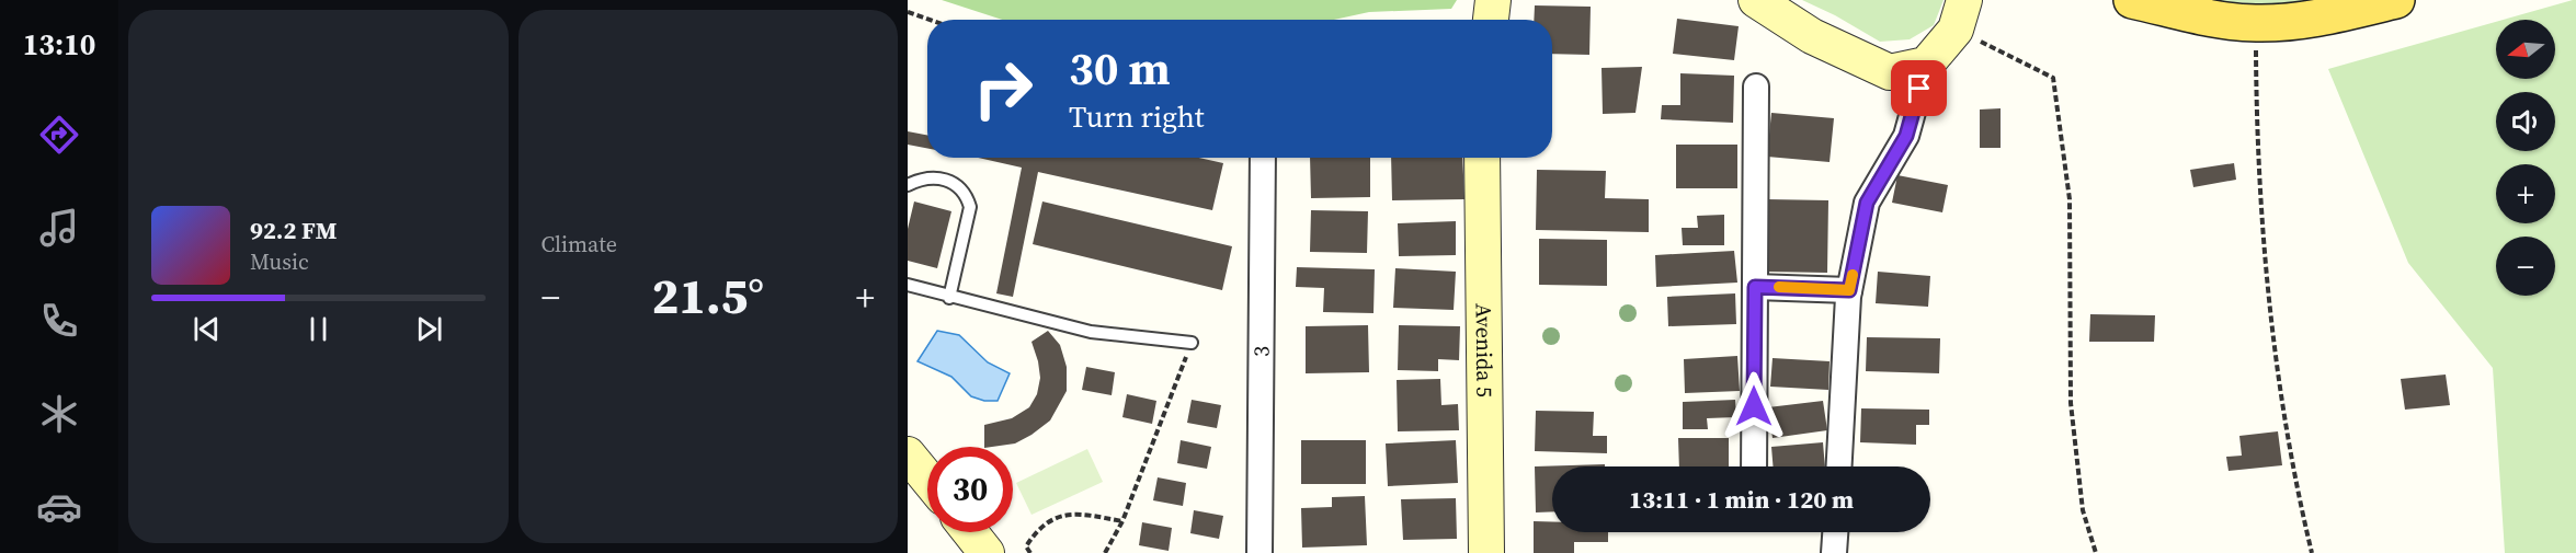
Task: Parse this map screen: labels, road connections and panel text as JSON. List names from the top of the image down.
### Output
{
  "streets": {
    "street": ["3", "Avenida 5"]
  },
  "north": "left",
  "page": {
    "tabs": "13:10",
    "tile": "Climate",
    "map_buttons": ["+", "−"],
    "turn": ["30 m", "Turn right"],
    "song": ["92.2 FM", "Music"],
    "heat": ["−", "21.5°", "+"],
    "limit": "30",
    "trip": "13:11 · 1 min · 120 m"
  }
}
